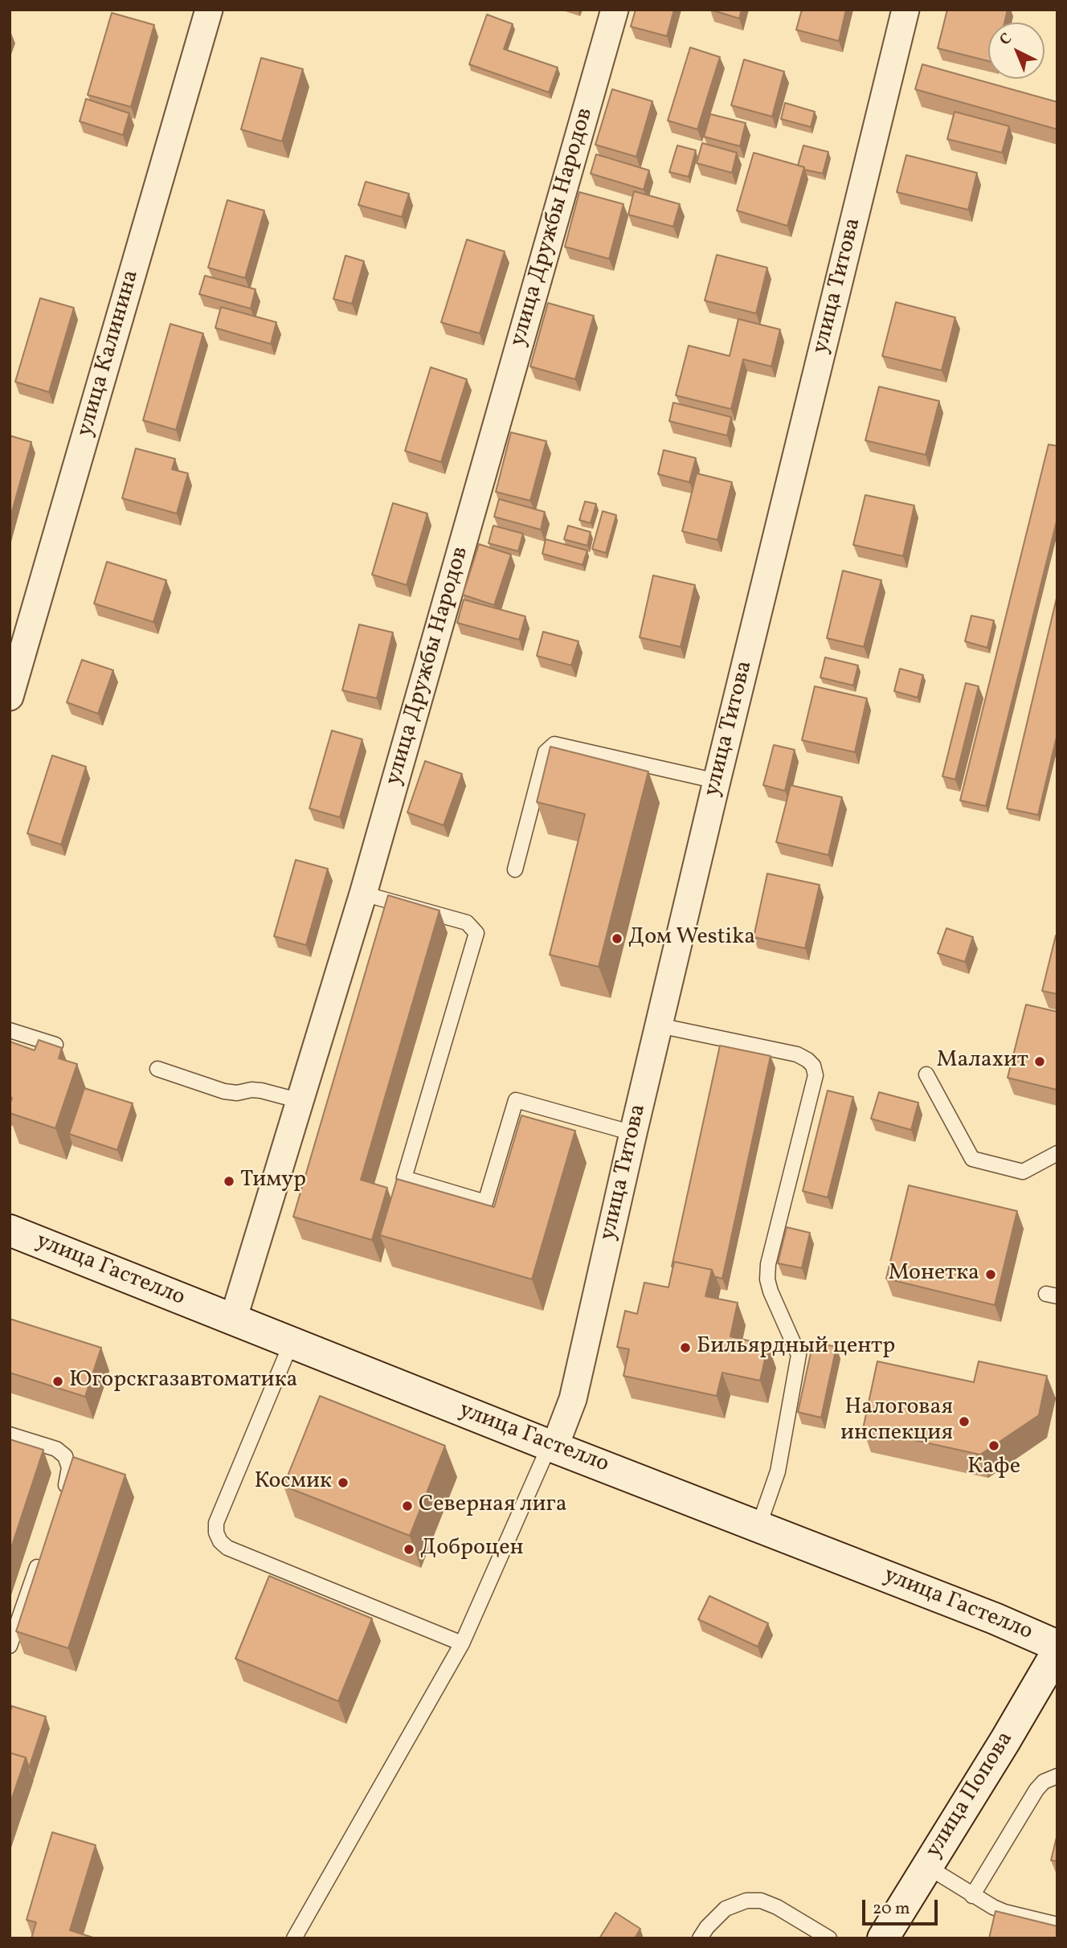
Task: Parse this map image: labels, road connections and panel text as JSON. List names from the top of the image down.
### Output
{
  "streets": {
    "street": [
      "улица Дружбы Народов",
      "улица Титова",
      "улица Калинина",
      "улица Гастелло",
      "улица Попова"
    ]
  },
  "crossings": [
    ["улица Дружбы Народов", "улица Гастелло"],
    ["улица Титова", "улица Гастелло"]
  ],
  "places": [
    "Дом Westika",
    "Малахит",
    "Тимур",
    "Монетка",
    "Бильярдный центр",
    "Югорскгазавтоматика",
    "Налоговая инспекция",
    "Кафе",
    "Космик",
    "Северная лига",
    "Доброцен"
  ],
  "scale_bar": "20 m",
  "north": "top left"
}
